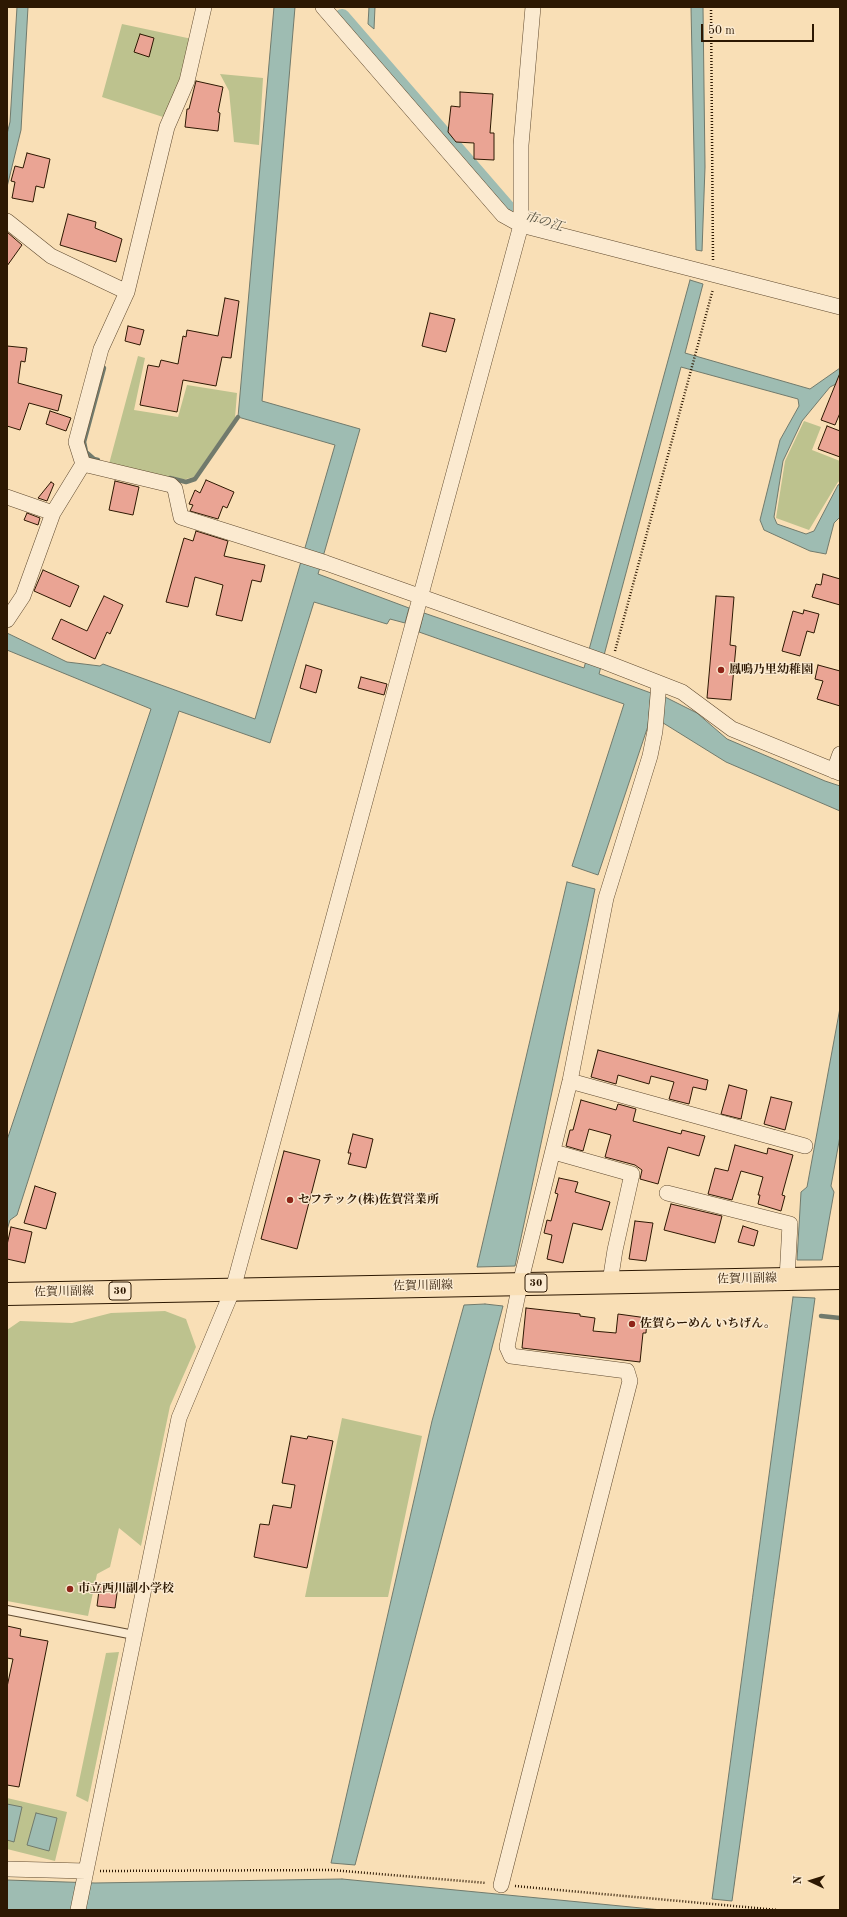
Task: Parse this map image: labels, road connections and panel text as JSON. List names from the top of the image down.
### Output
{
  "streets": {
    "main road": ["佐賀川副線", "30"]
  },
  "water": ["市の江"],
  "places": [
    "鳳鳴乃里幼稚園",
    "セフテック(株)佐賀営業所",
    "佐賀らーめん いちげん。",
    "市立西川副小学校"
  ],
  "scale_bar": "50 m",
  "north": "left"
}
